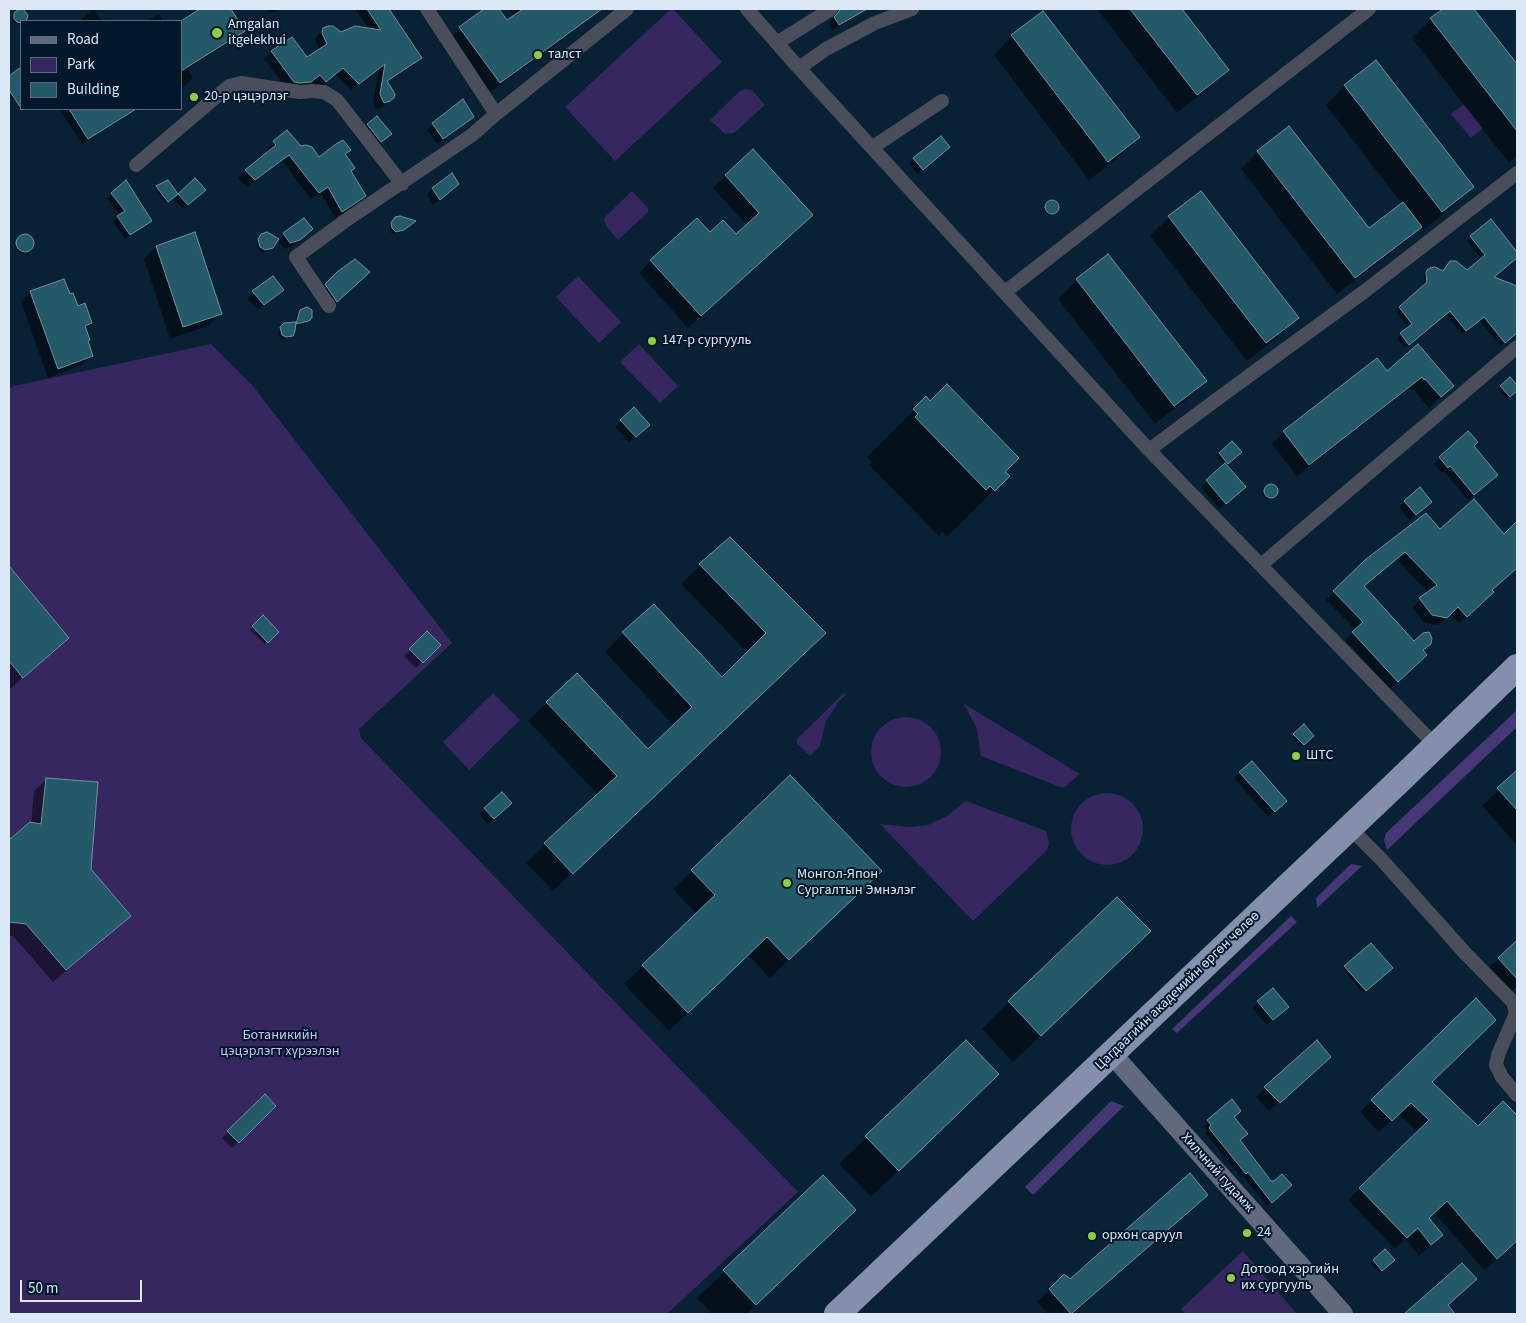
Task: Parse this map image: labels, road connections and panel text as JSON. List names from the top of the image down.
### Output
{
  "streets": {
    "highway": ["Цагдаагийн академийн өргөн чөлөө"],
    "main road": ["Хилчний гудамж"]
  },
  "crossings": [
    ["Цагдаагийн академийн өргөн чөлөө", "Хилчний гудамж"]
  ],
  "parks": ["Ботаникийн цэцэрлэгт хүрээлэн"],
  "places": [
    "Amgalan itgelekhui",
    "талст",
    "20-р цэцэрлэг",
    "147-р сургууль",
    "ШТС",
    "Монгол-Япон Сургалтын Эмнэлэг",
    "24",
    "орхон саруул",
    "Дотоод хэргийн их сургууль"
  ],
  "legend": ["Road", "Park", "Building"],
  "scale_bar": "50 m"
}
